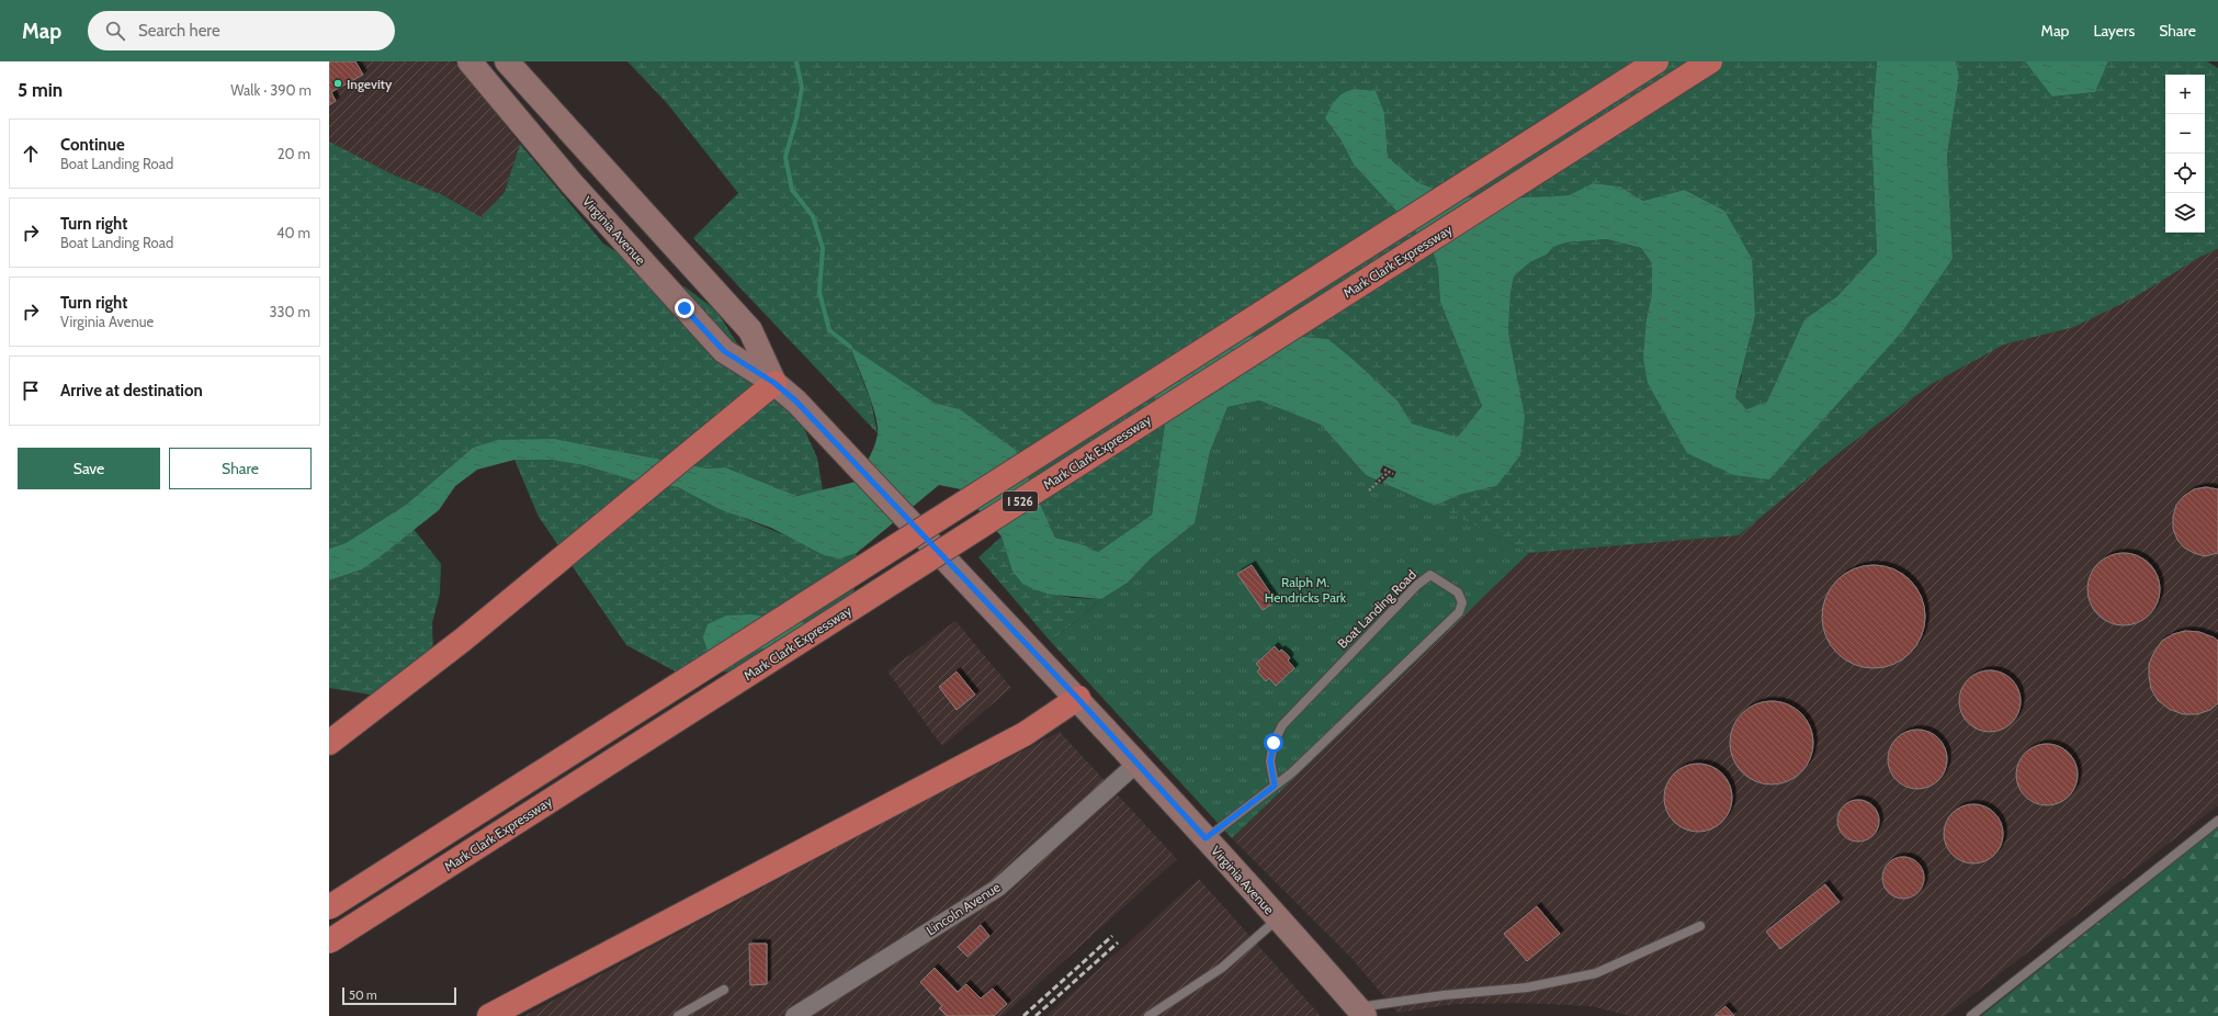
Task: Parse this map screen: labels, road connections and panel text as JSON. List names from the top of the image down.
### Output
{
  "streets": {
    "highway": ["Mark Clark Expressway", "I 526"],
    "main road": ["Virginia Avenue"],
    "street": ["Lincoln Avenue"],
    "lane": ["Boat Landing Road"]
  },
  "crossings": [
    ["Virginia Avenue", "Boat Landing Road"],
    ["Virginia Avenue", "Lincoln Avenue"]
  ],
  "parks": ["Ralph M. Hendricks Park"],
  "places": ["Ingevity"],
  "scale_bar": "50 m",
  "page": {
    "header": "Map",
    "search": "Search here",
    "nav": ["Map", "Layers", "Share"],
    "heading": ["5 min", "Walk · 390 m"],
    "map_buttons": ["+", "−"],
    "list": [
      ["Continue", "Boat Landing Road", "20 m"],
      ["Turn right", "Boat Landing Road", "40 m"],
      ["Turn right", "Virginia Avenue", "330 m"],
      "Arrive at destination"
    ],
    "buttons": ["Save", "Share"],
    "scale": "50 m"
  }
}
